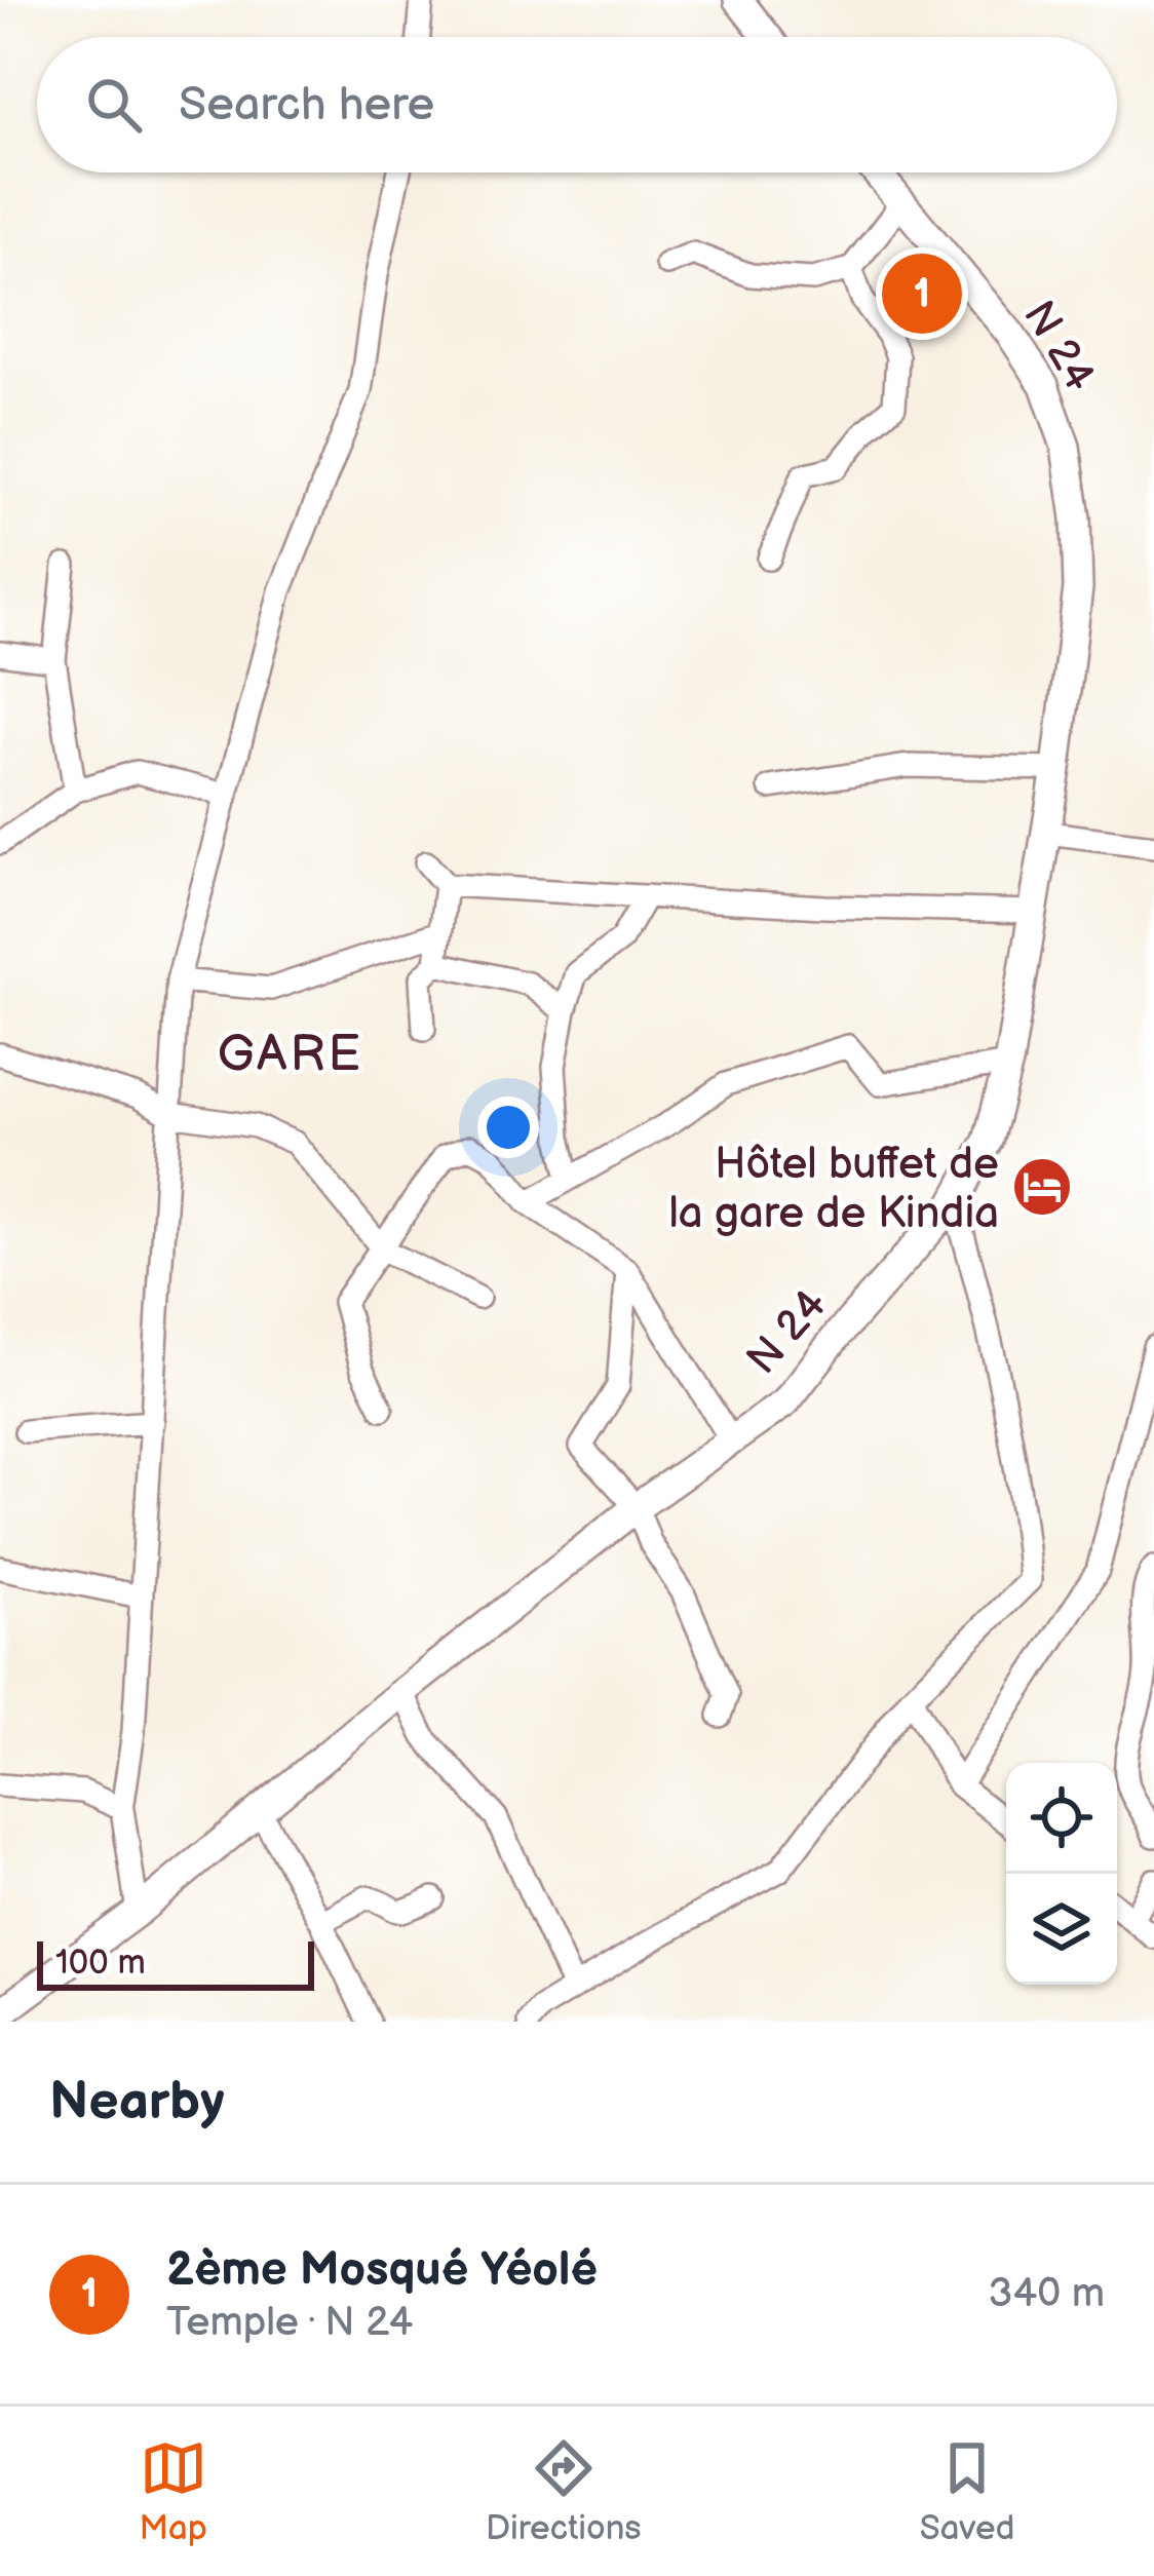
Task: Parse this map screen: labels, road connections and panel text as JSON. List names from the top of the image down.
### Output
{
  "streets": {
    "main road": ["N 24"]
  },
  "districts": ["GARE"],
  "places": {
    "hotel": ["Hôtel buffet de la gare de Kindia"]
  },
  "scale_bar": "100 m",
  "page": {
    "search": "Search here",
    "pins": "1",
    "scale": "100 m",
    "heading": "Nearby",
    "list": [
      {
        "mark": "1",
        "name": "2ème Mosqué Yéolé",
        "note": "Temple · N 24",
        "value": "340 m"
      }
    ],
    "nav": ["Map", "Directions", "Saved"]
  }
}
